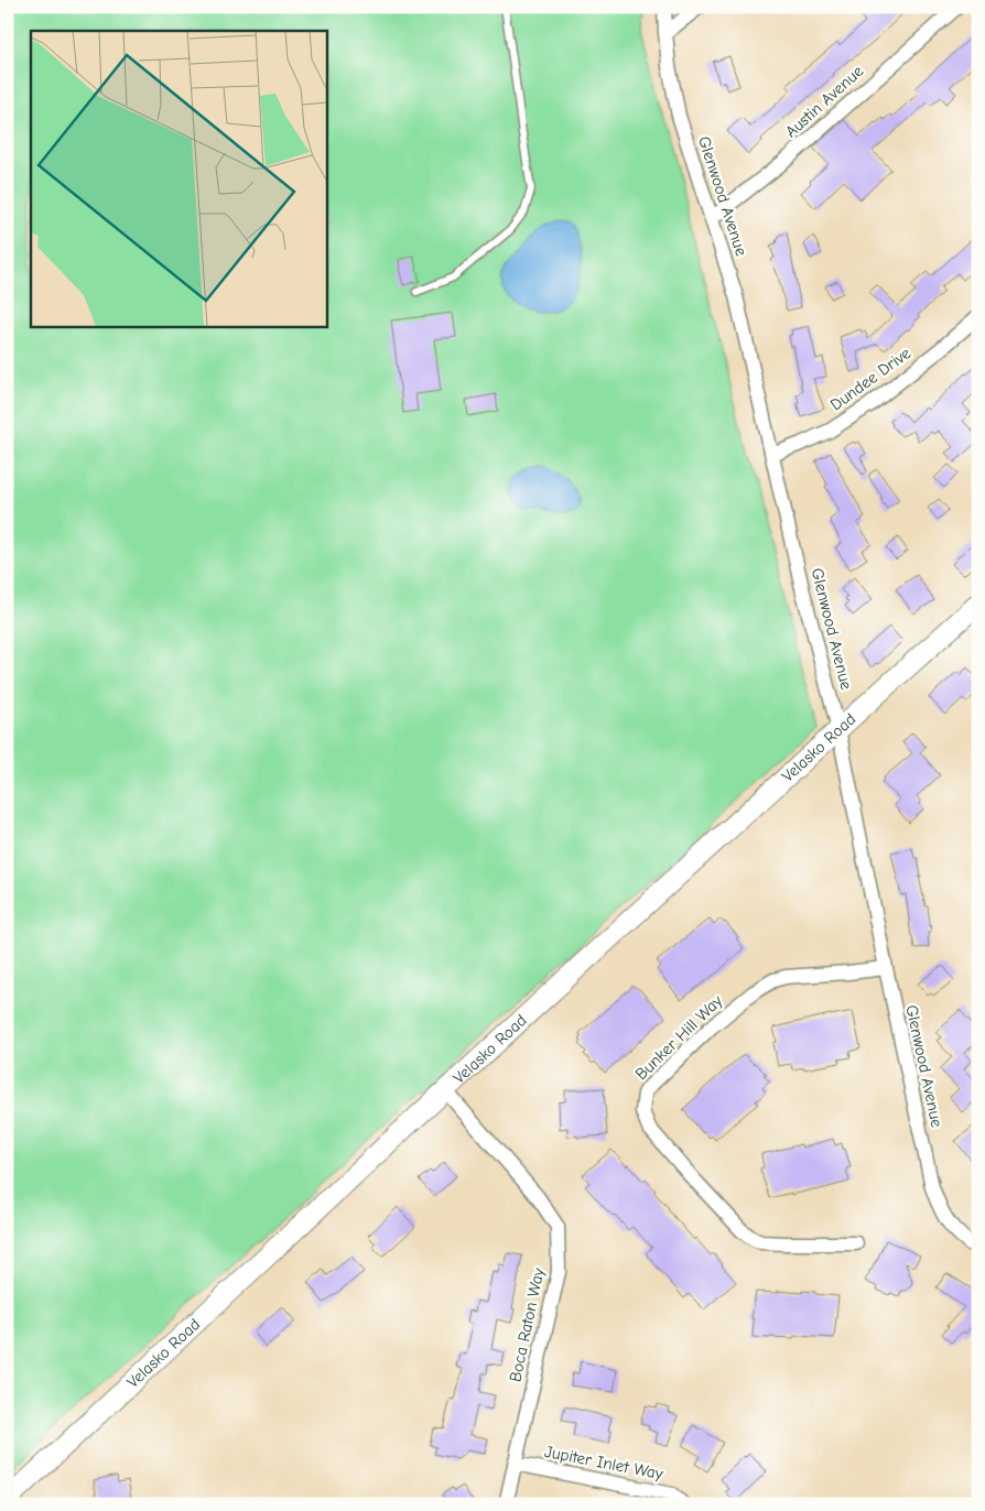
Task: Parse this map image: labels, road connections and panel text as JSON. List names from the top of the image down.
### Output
{
  "streets": {
    "street": [
      "Austin Avenue",
      "Glenwood Avenue",
      "Dundee Drive",
      "Velasko Road",
      "Bunker Hill Way",
      "Boca Raton Way",
      "Jupiter Inlet Way"
    ]
  },
  "crossings": [
    ["Austin Avenue", "Glenwood Avenue"],
    ["Glenwood Avenue", "Dundee Drive"],
    ["Glenwood Avenue", "Velasko Road"],
    ["Glenwood Avenue", "Bunker Hill Way"],
    ["Velasko Road", "Boca Raton Way"],
    ["Boca Raton Way", "Jupiter Inlet Way"]
  ]
}
